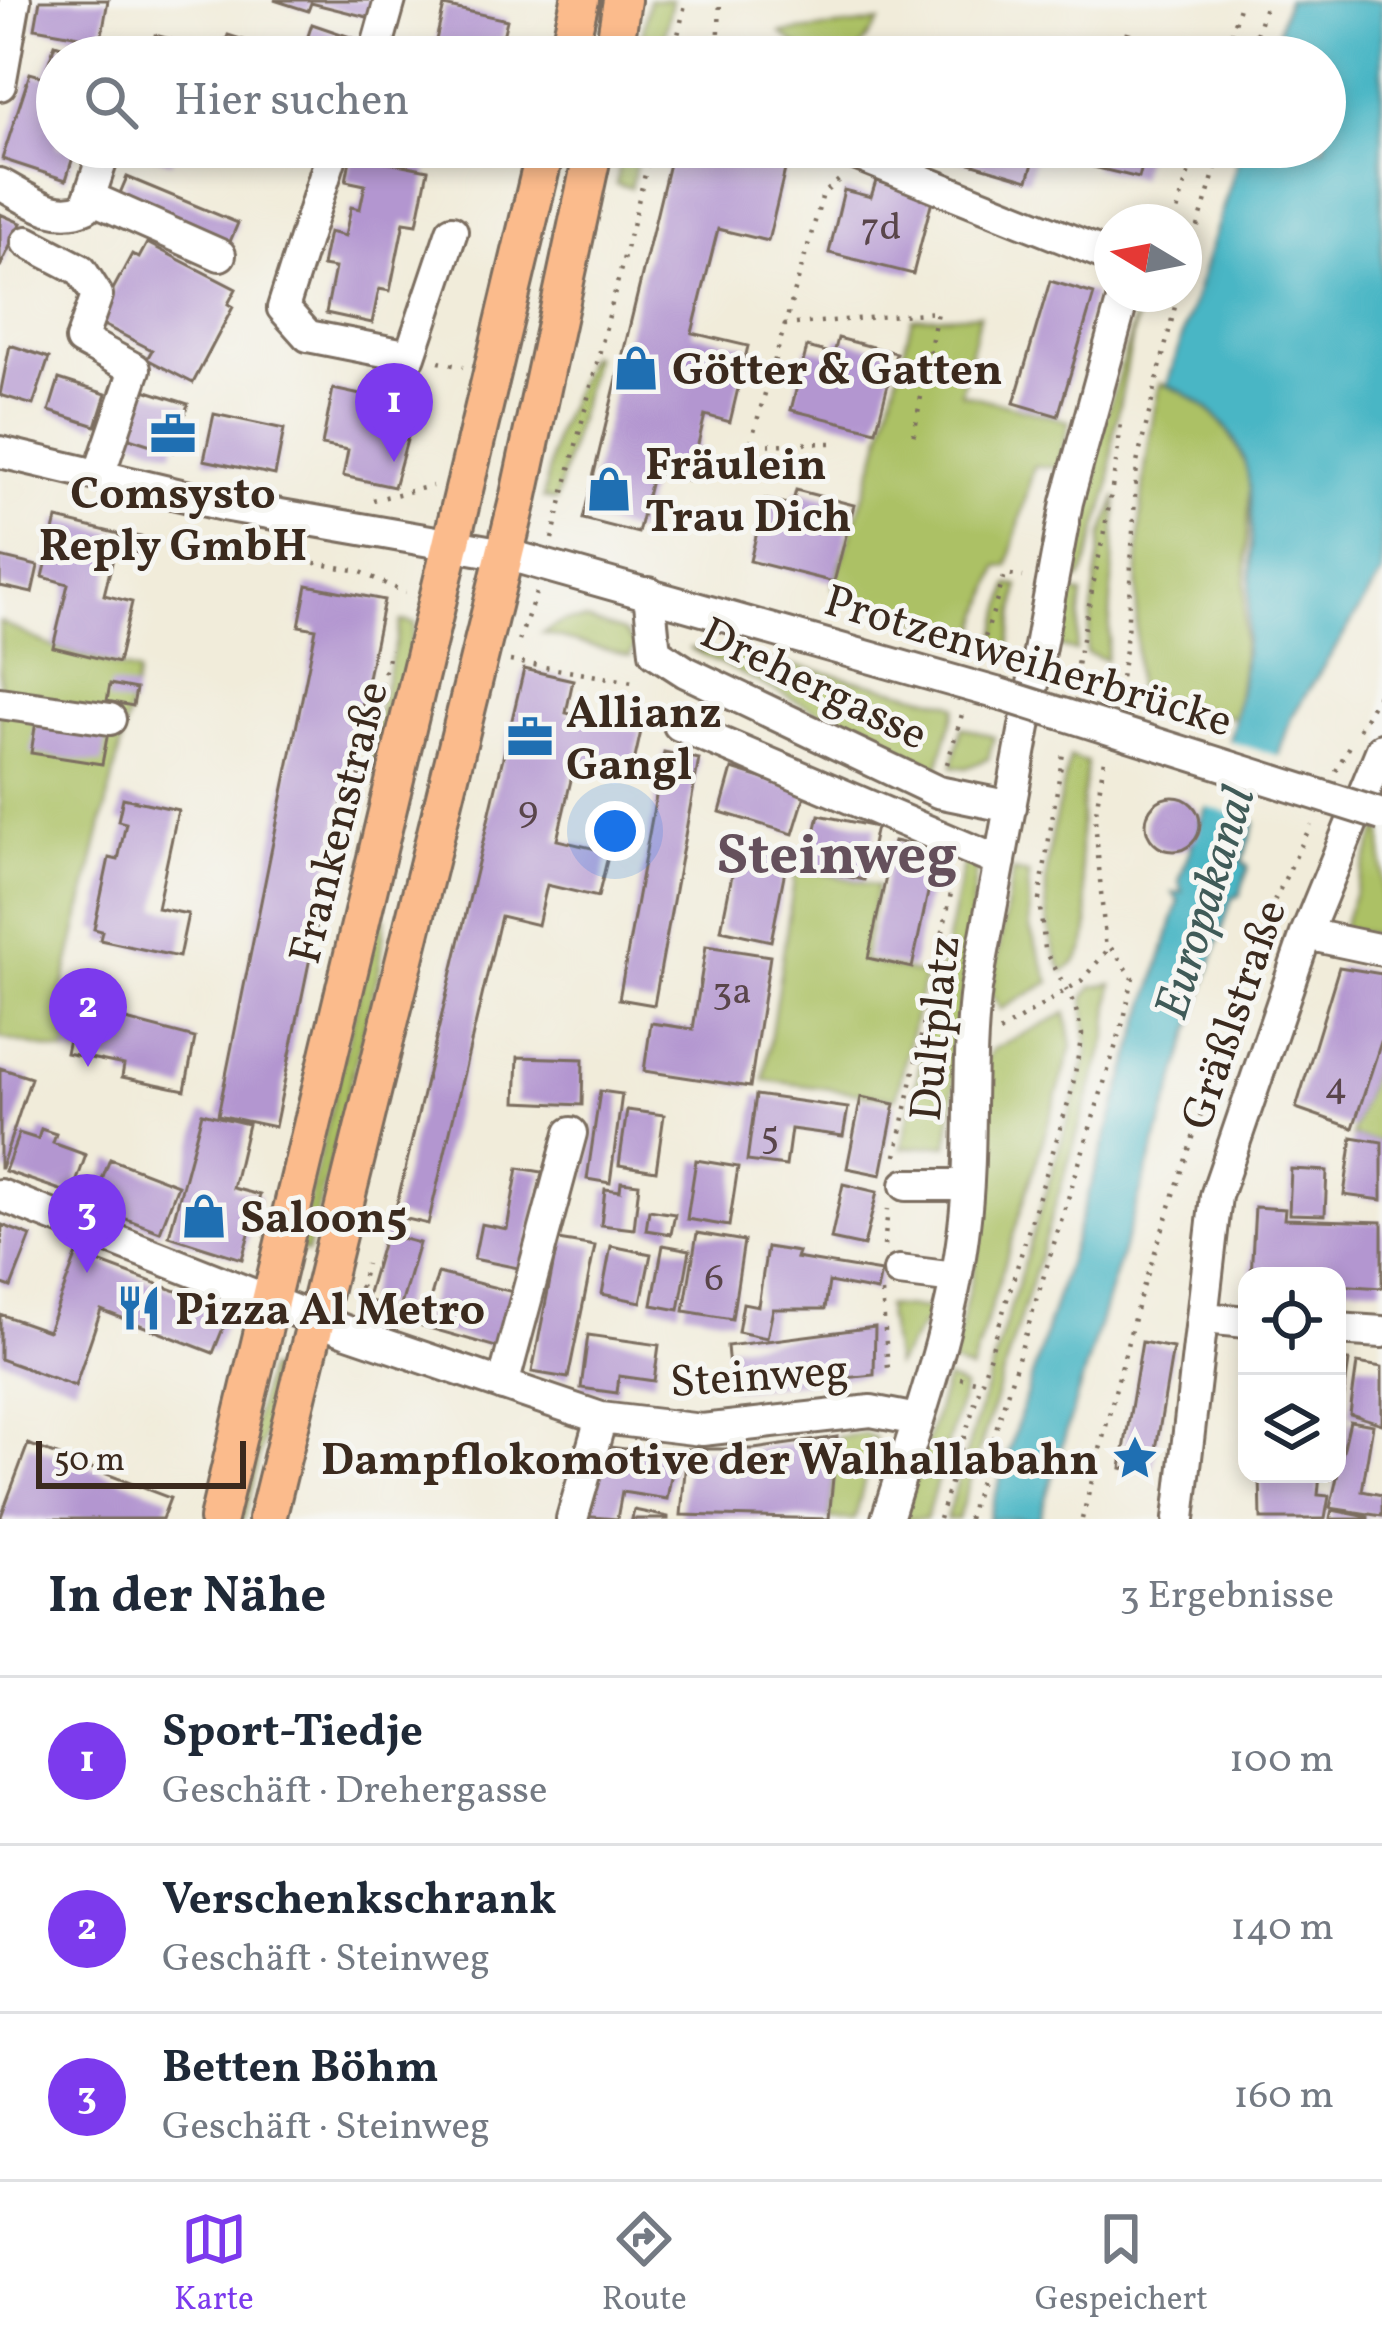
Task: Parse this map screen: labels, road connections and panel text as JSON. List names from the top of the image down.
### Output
{
  "streets": {
    "main road": ["Frankenstraße"],
    "street": [
      "Protzenweiherbrücke",
      "Drehergasse",
      "Gräßlstraße",
      "Dultplatz",
      "Steinweg"
    ]
  },
  "crossings": [
    ["Protzenweiherbrücke", "Drehergasse"],
    ["Drehergasse", "Frankenstraße"],
    ["Drehergasse", "Dultplatz"],
    ["Frankenstraße", "Steinweg"],
    ["Dultplatz", "Steinweg"]
  ],
  "districts": ["Steinweg"],
  "water": ["Europakanal"],
  "places": {
    "shop": ["Götter & Gatten", "Fräulein Trau Dich", "Saloon5"],
    "office": ["Comsysto Reply GmbH", "Allianz Gangl"],
    "restaurant": ["Pizza Al Metro"],
    "place": ["Dampflokomotive der Walhallabahn"]
  },
  "house_numbers": [
    "7d",
    "9",
    "3a",
    "4",
    "5",
    "6"
  ],
  "scale_bar": "50 m",
  "north": "left",
  "page": {
    "search": "Hier suchen",
    "pins": ["1", "2", "3"],
    "scale": "50 m",
    "heading": ["In der Nähe", "3 Ergebnisse"],
    "list": [
      {
        "mark": "1",
        "name": "Sport-Tiedje",
        "note": "Geschäft · Drehergasse",
        "value": "100 m"
      },
      {
        "mark": "2",
        "name": "Verschenkschrank",
        "note": "Geschäft · Steinweg",
        "value": "140 m"
      },
      {
        "mark": "3",
        "name": "Betten Böhm",
        "note": "Geschäft · Steinweg",
        "value": "160 m"
      }
    ],
    "nav": ["Karte", "Route", "Gespeichert"]
  }
}
